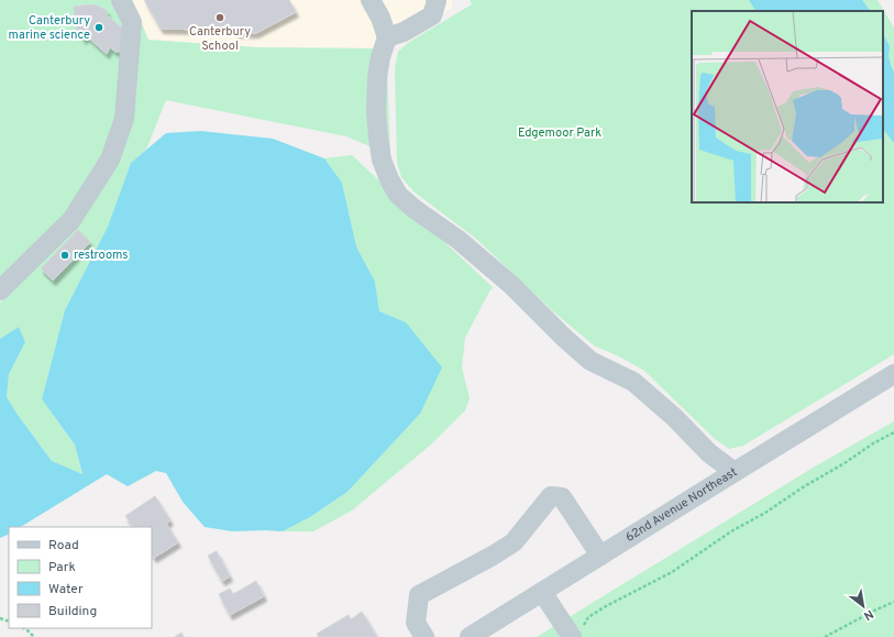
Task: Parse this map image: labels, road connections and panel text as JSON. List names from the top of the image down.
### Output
{
  "streets": {
    "street": ["62nd Avenue Northeast"]
  },
  "parks": ["Edgemoor Park"],
  "places": ["Canterbury School", "Canterbury marine science", "restrooms"],
  "legend": [
    "Road",
    "Park",
    "Water",
    "Building"
  ],
  "north": "bottom right"
}
